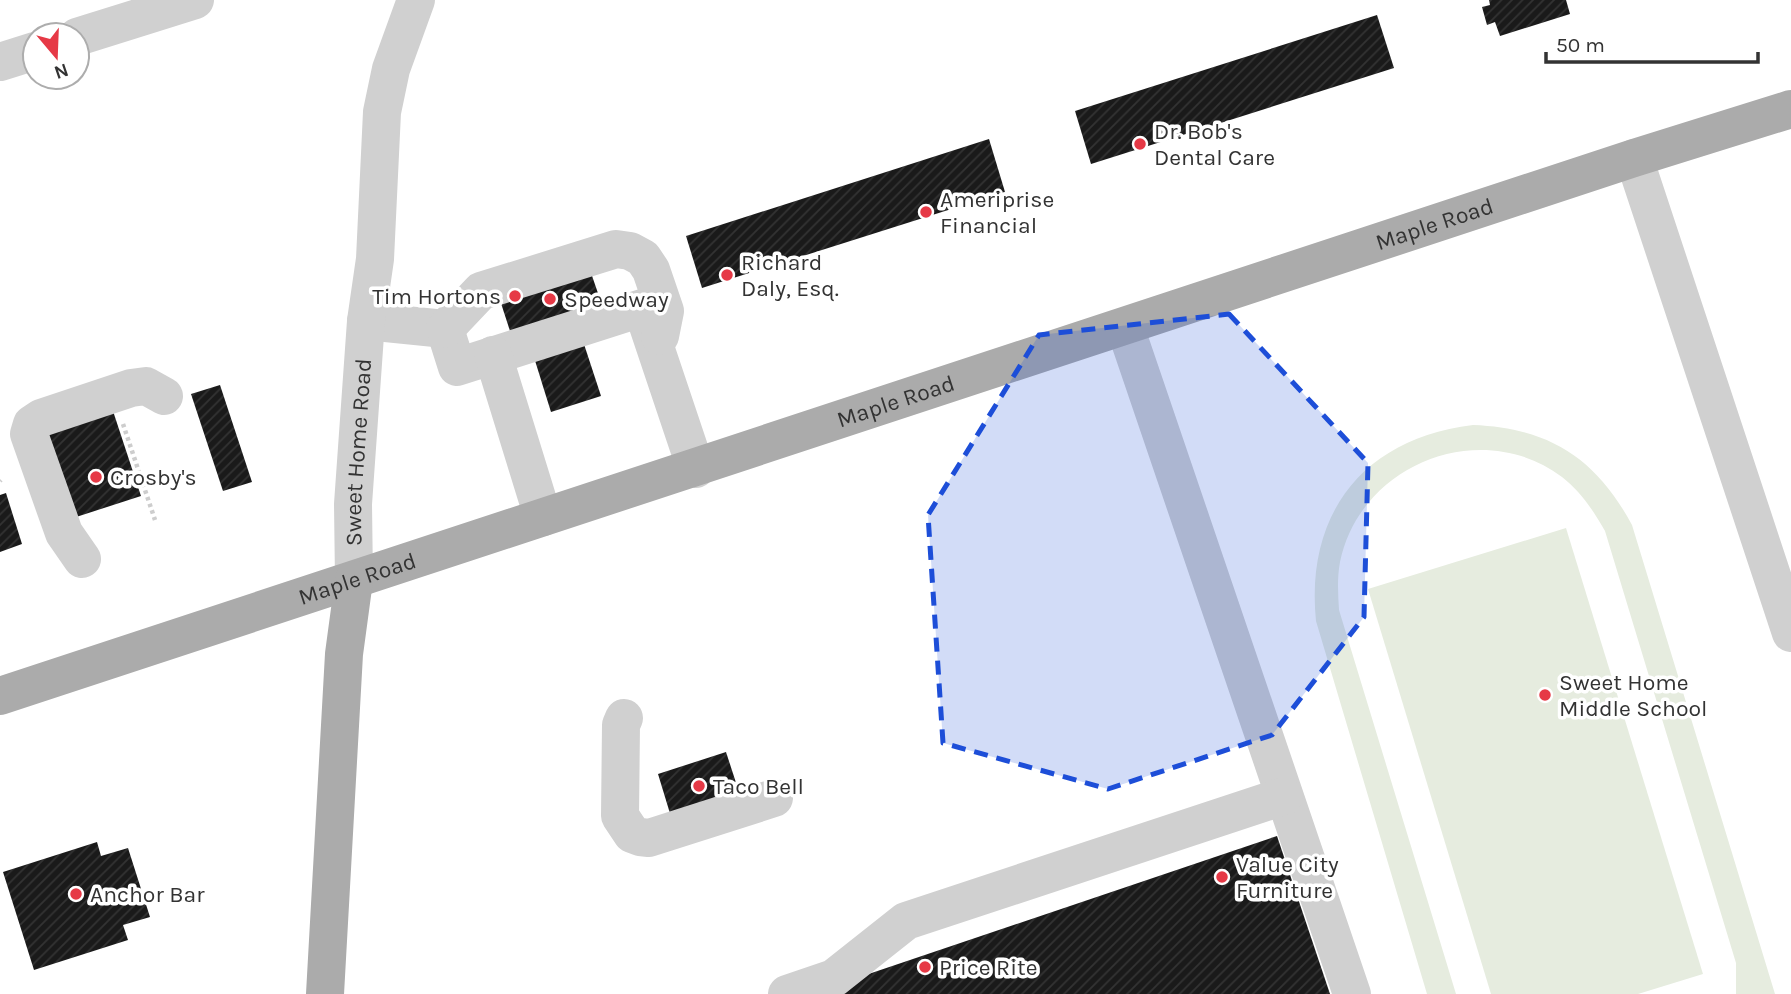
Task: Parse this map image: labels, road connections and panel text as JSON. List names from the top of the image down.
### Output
{
  "streets": {
    "main road": ["Maple Road", "Sweet Home Road"]
  },
  "crossings": [
    ["Maple Road", "Sweet Home Road"]
  ],
  "places": [
    "Dr. Bob's Dental Care",
    "Ameriprise Financial",
    "Richard Daly, Esq.",
    "Tim Hortons",
    "Speedway",
    "Crosby's",
    "Sweet Home Middle School",
    "Taco Bell",
    "Value City Furniture",
    "Anchor Bar",
    "Price Rite"
  ],
  "scale_bar": "50 m",
  "north": "bottom"
}
